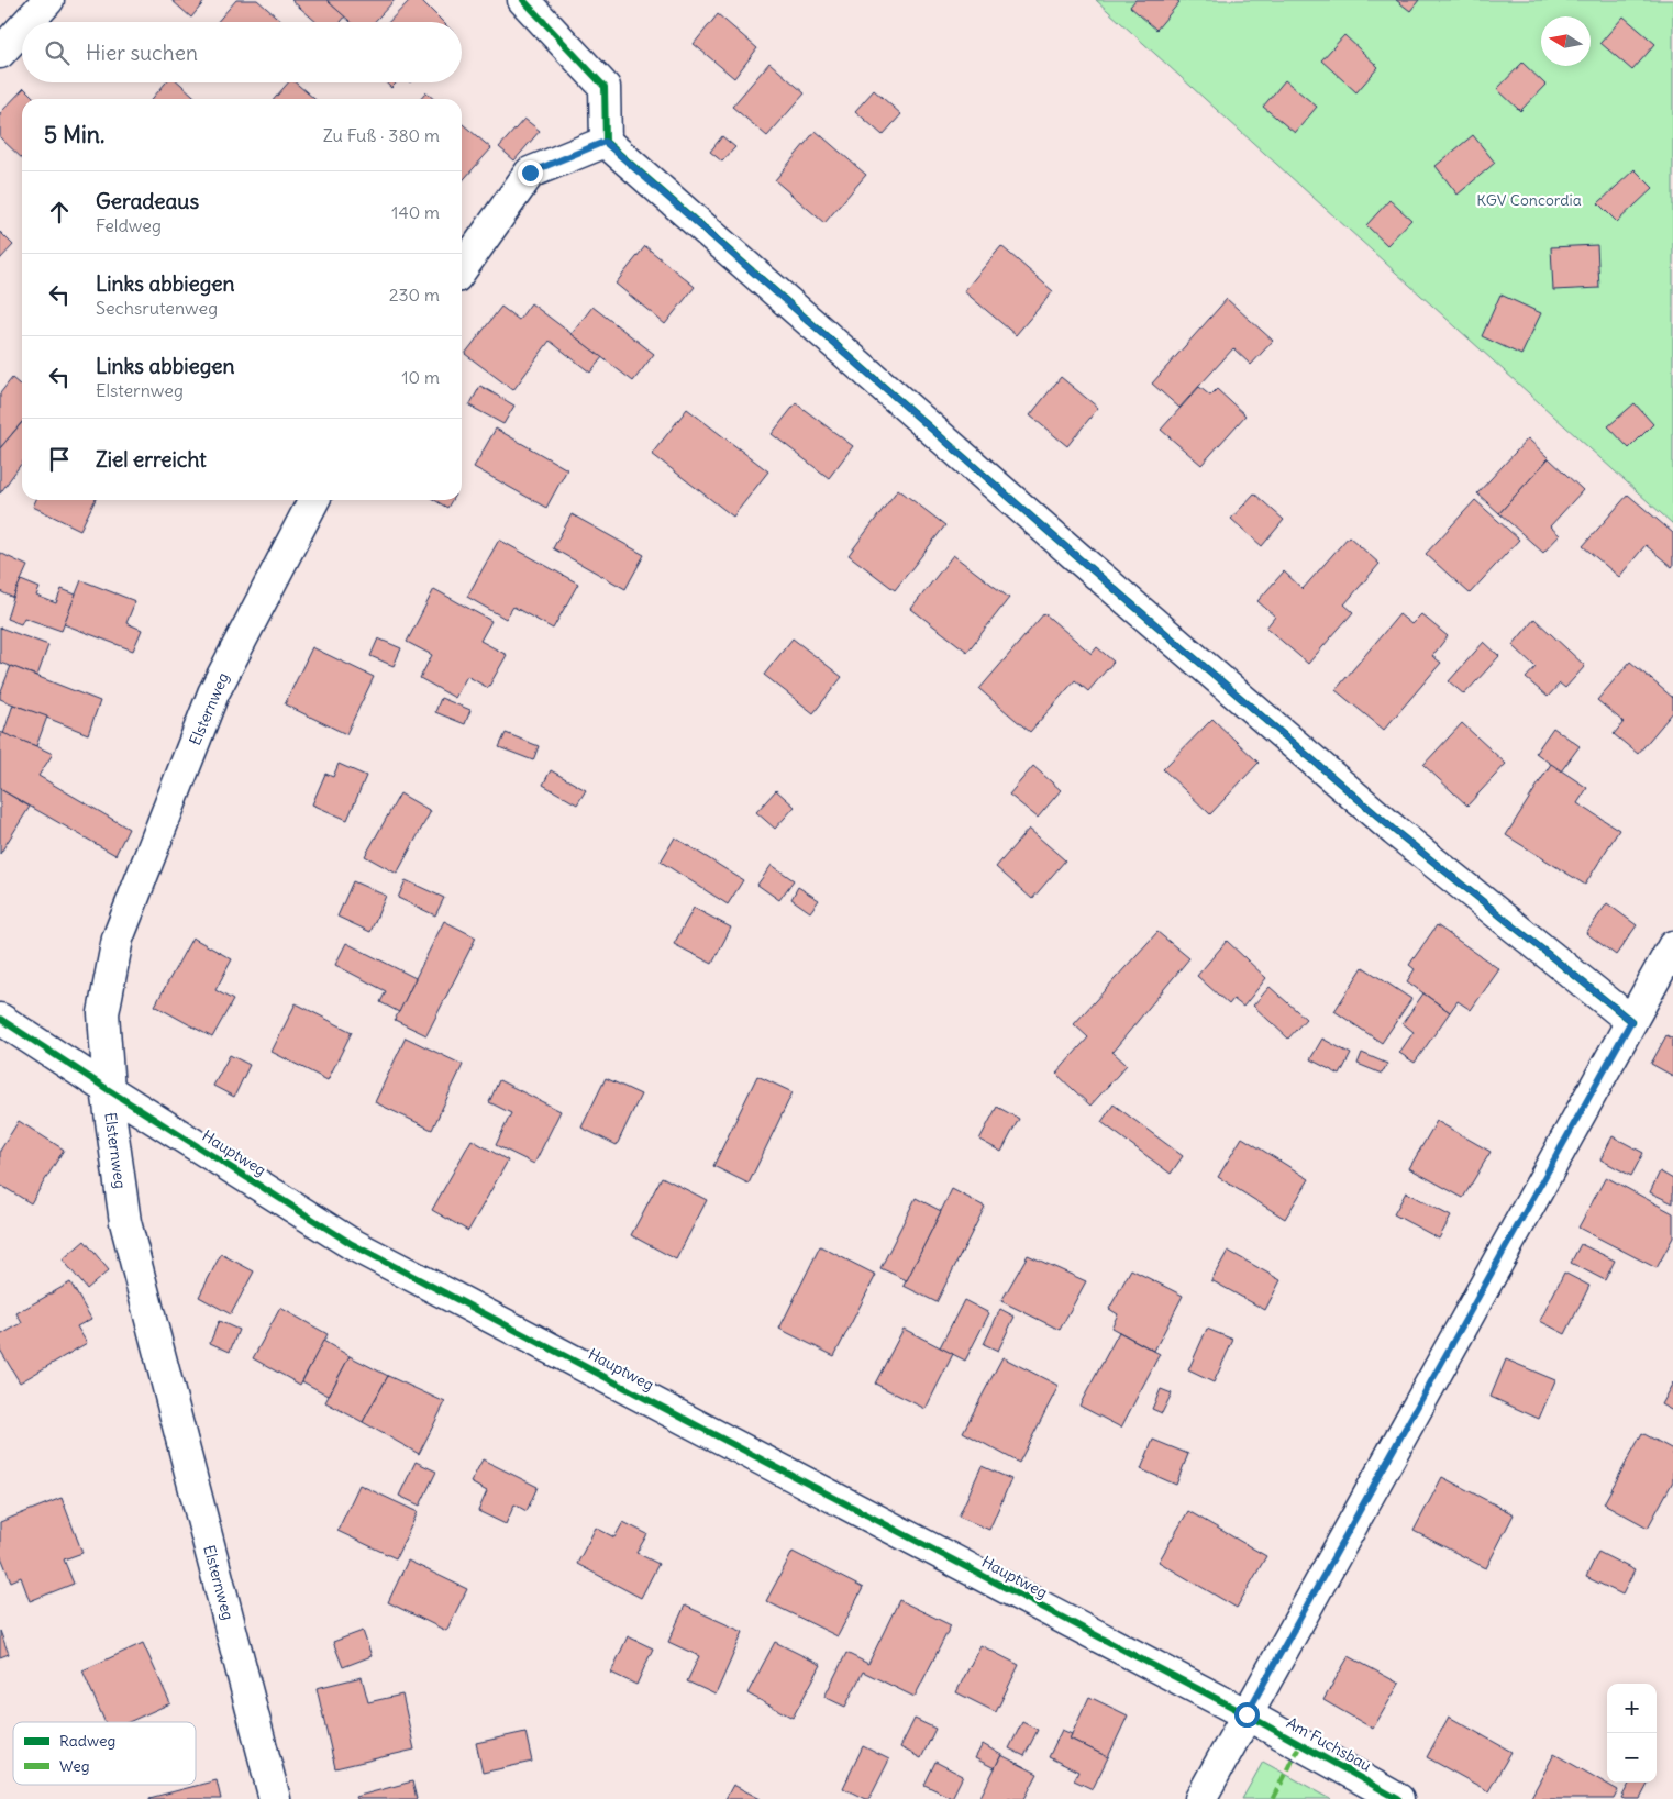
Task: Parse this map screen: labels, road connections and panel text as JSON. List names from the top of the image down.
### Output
{
  "streets": {
    "street": ["Elsternweg", "Hauptweg", "Am Fuchsbau"]
  },
  "crossings": [
    ["Elsternweg", "Hauptweg"],
    ["Hauptweg", "Am Fuchsbau"]
  ],
  "parks": ["KGV Concordia"],
  "legend": ["Radweg", "Weg"],
  "north": "left",
  "page": {
    "search": "Hier suchen",
    "heading": ["5 Min.", "Zu Fuß · 380 m"],
    "list": [
      ["Geradeaus", "Feldweg", "140 m"],
      ["Links abbiegen", "Sechsrutenweg", "230 m"],
      ["Links abbiegen", "Elsternweg", "10 m"],
      "Ziel erreicht"
    ],
    "map_buttons": ["+", "−"]
  }
}
